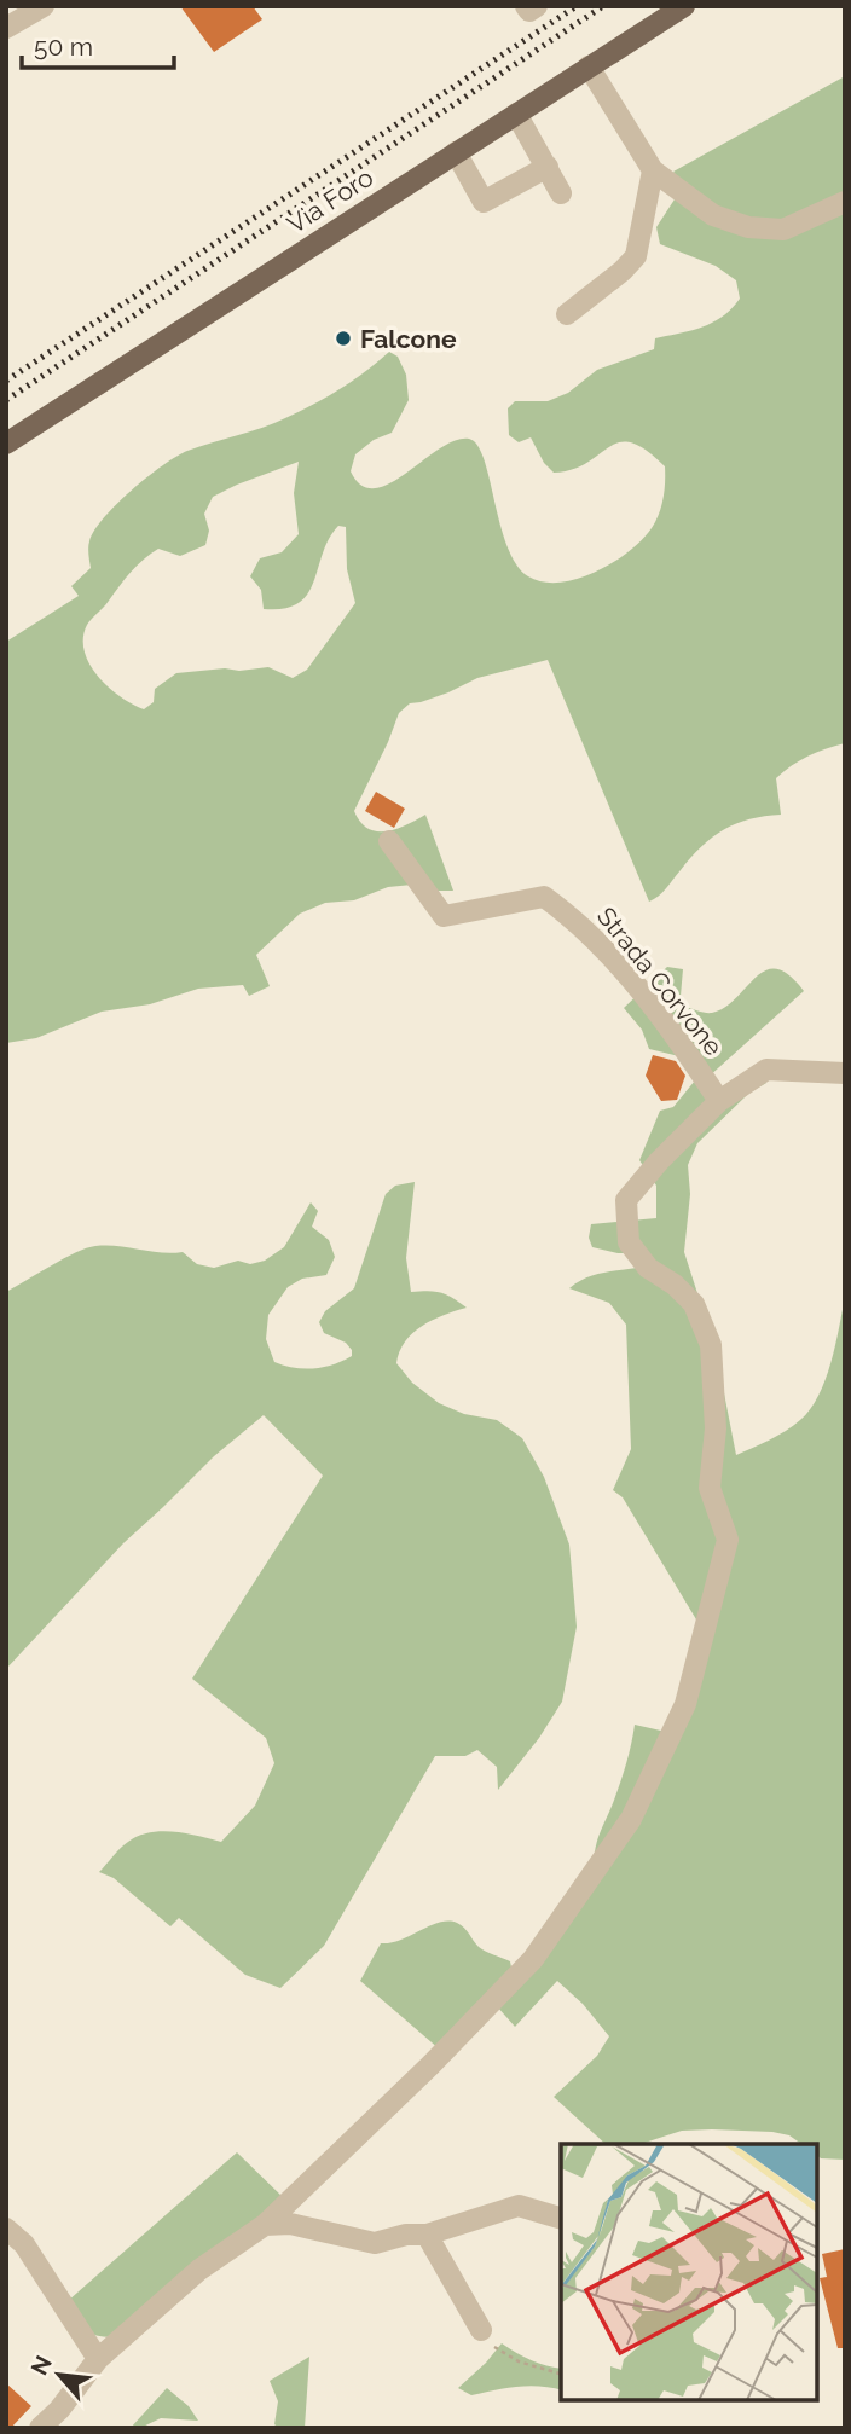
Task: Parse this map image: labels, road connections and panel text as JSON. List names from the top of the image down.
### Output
{
  "streets": {
    "main road": ["Via Foro"],
    "street": ["Strada Corvone"]
  },
  "places": ["Falcone"],
  "scale_bar": "50 m",
  "north": "top left"
}
